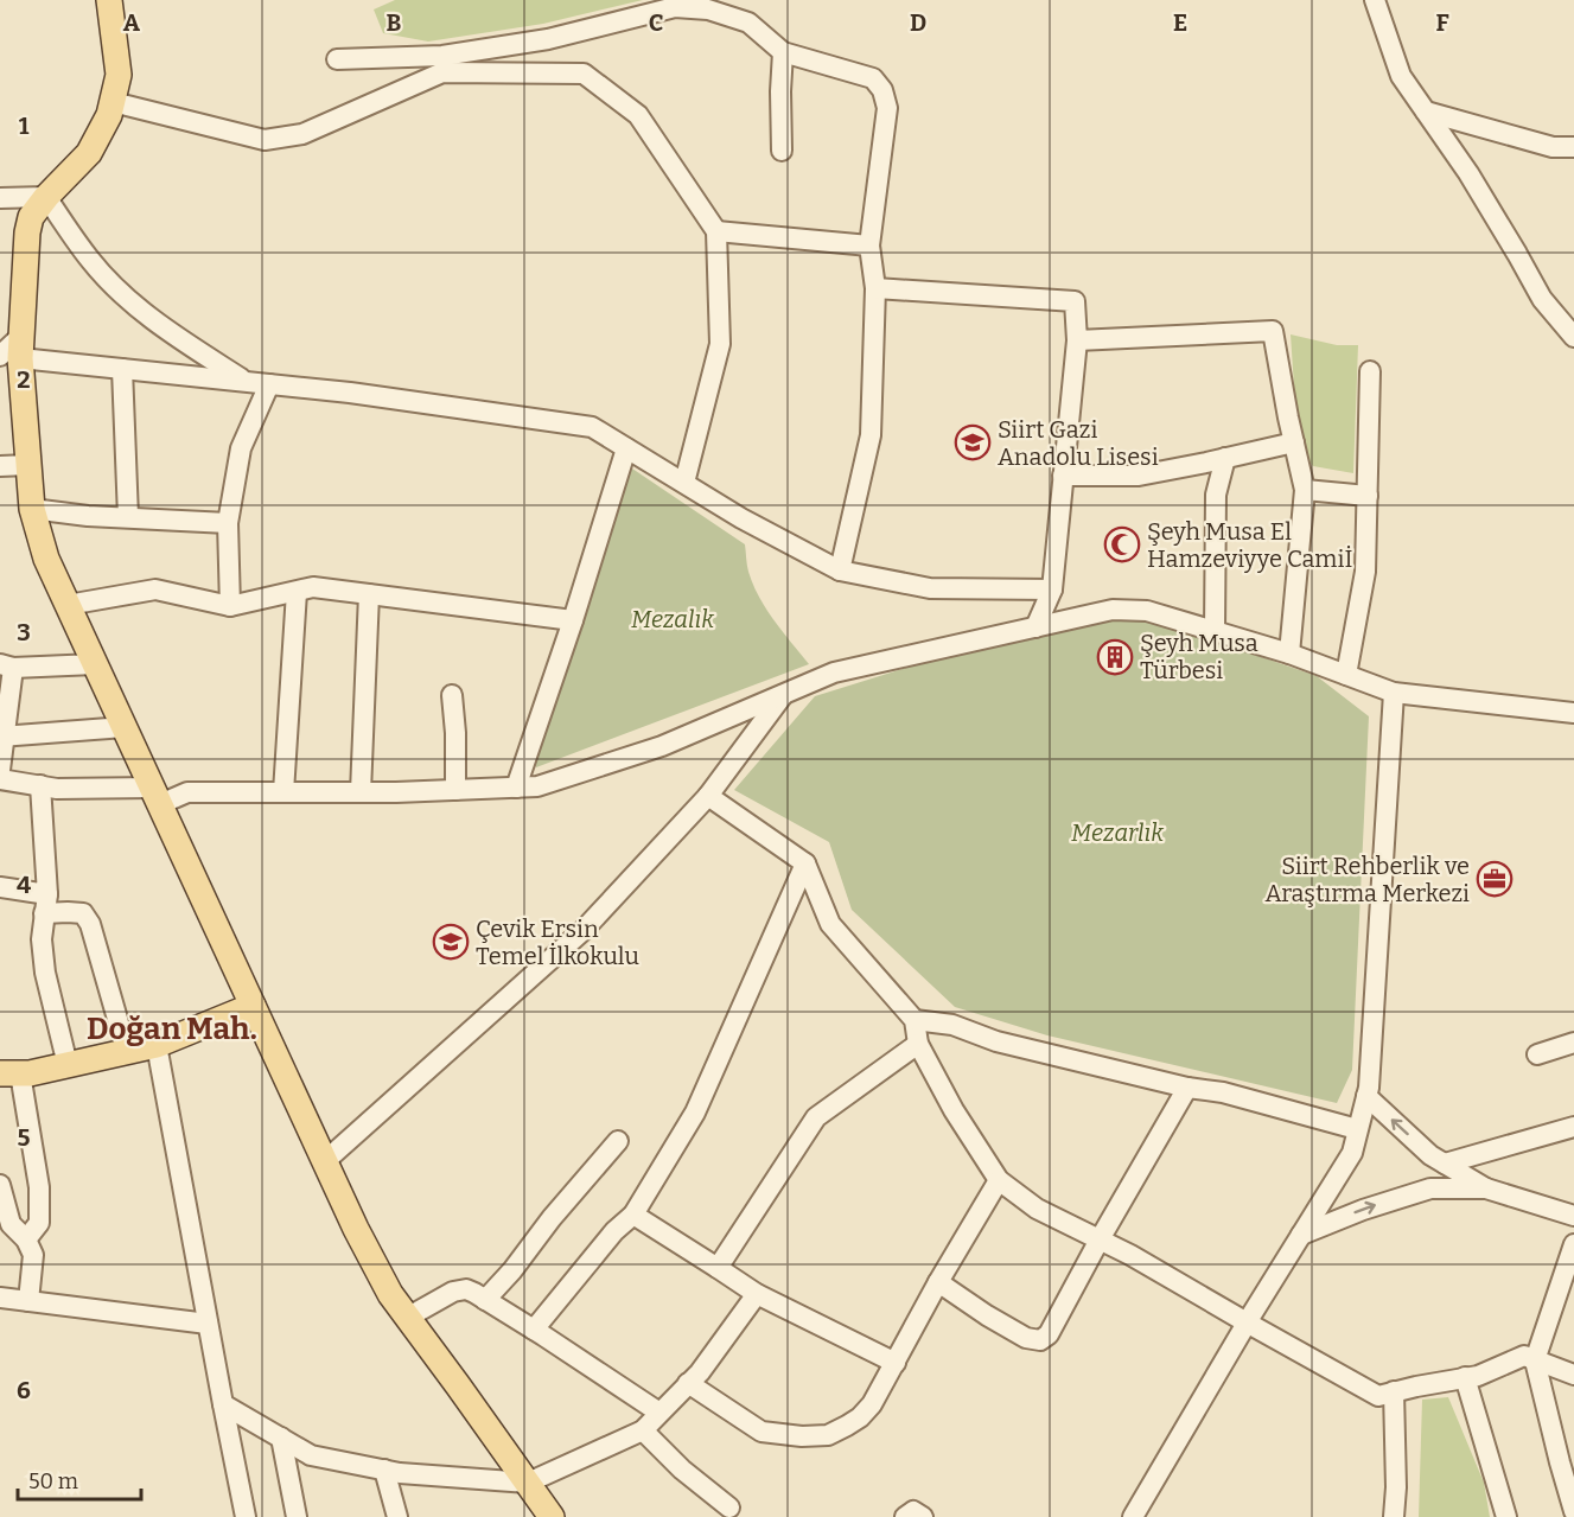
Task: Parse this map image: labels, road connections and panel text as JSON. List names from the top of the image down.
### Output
{
  "districts": ["Doğan Mah."],
  "parks": ["Mezalık", "Mezarlık"],
  "places": {
    "school or university": ["Siirt Gazi Anadolu Lisesi", "Çevik Ersin Temel İlkokulu"],
    "mosque": ["Şeyh Musa El Hamzeviyye Camiİ"],
    "building": ["Şeyh Musa Türbesi"],
    "office": ["Siirt Rehberlik ve Araştırma Merkezi"]
  },
  "scale_bar": "50 m",
  "grid": {
    "columns": [
      "A",
      "B",
      "C",
      "D",
      "E",
      "F"
    ],
    "rows": [
      "1",
      "2",
      "3",
      "4",
      "5",
      "6"
    ]
  }
}
